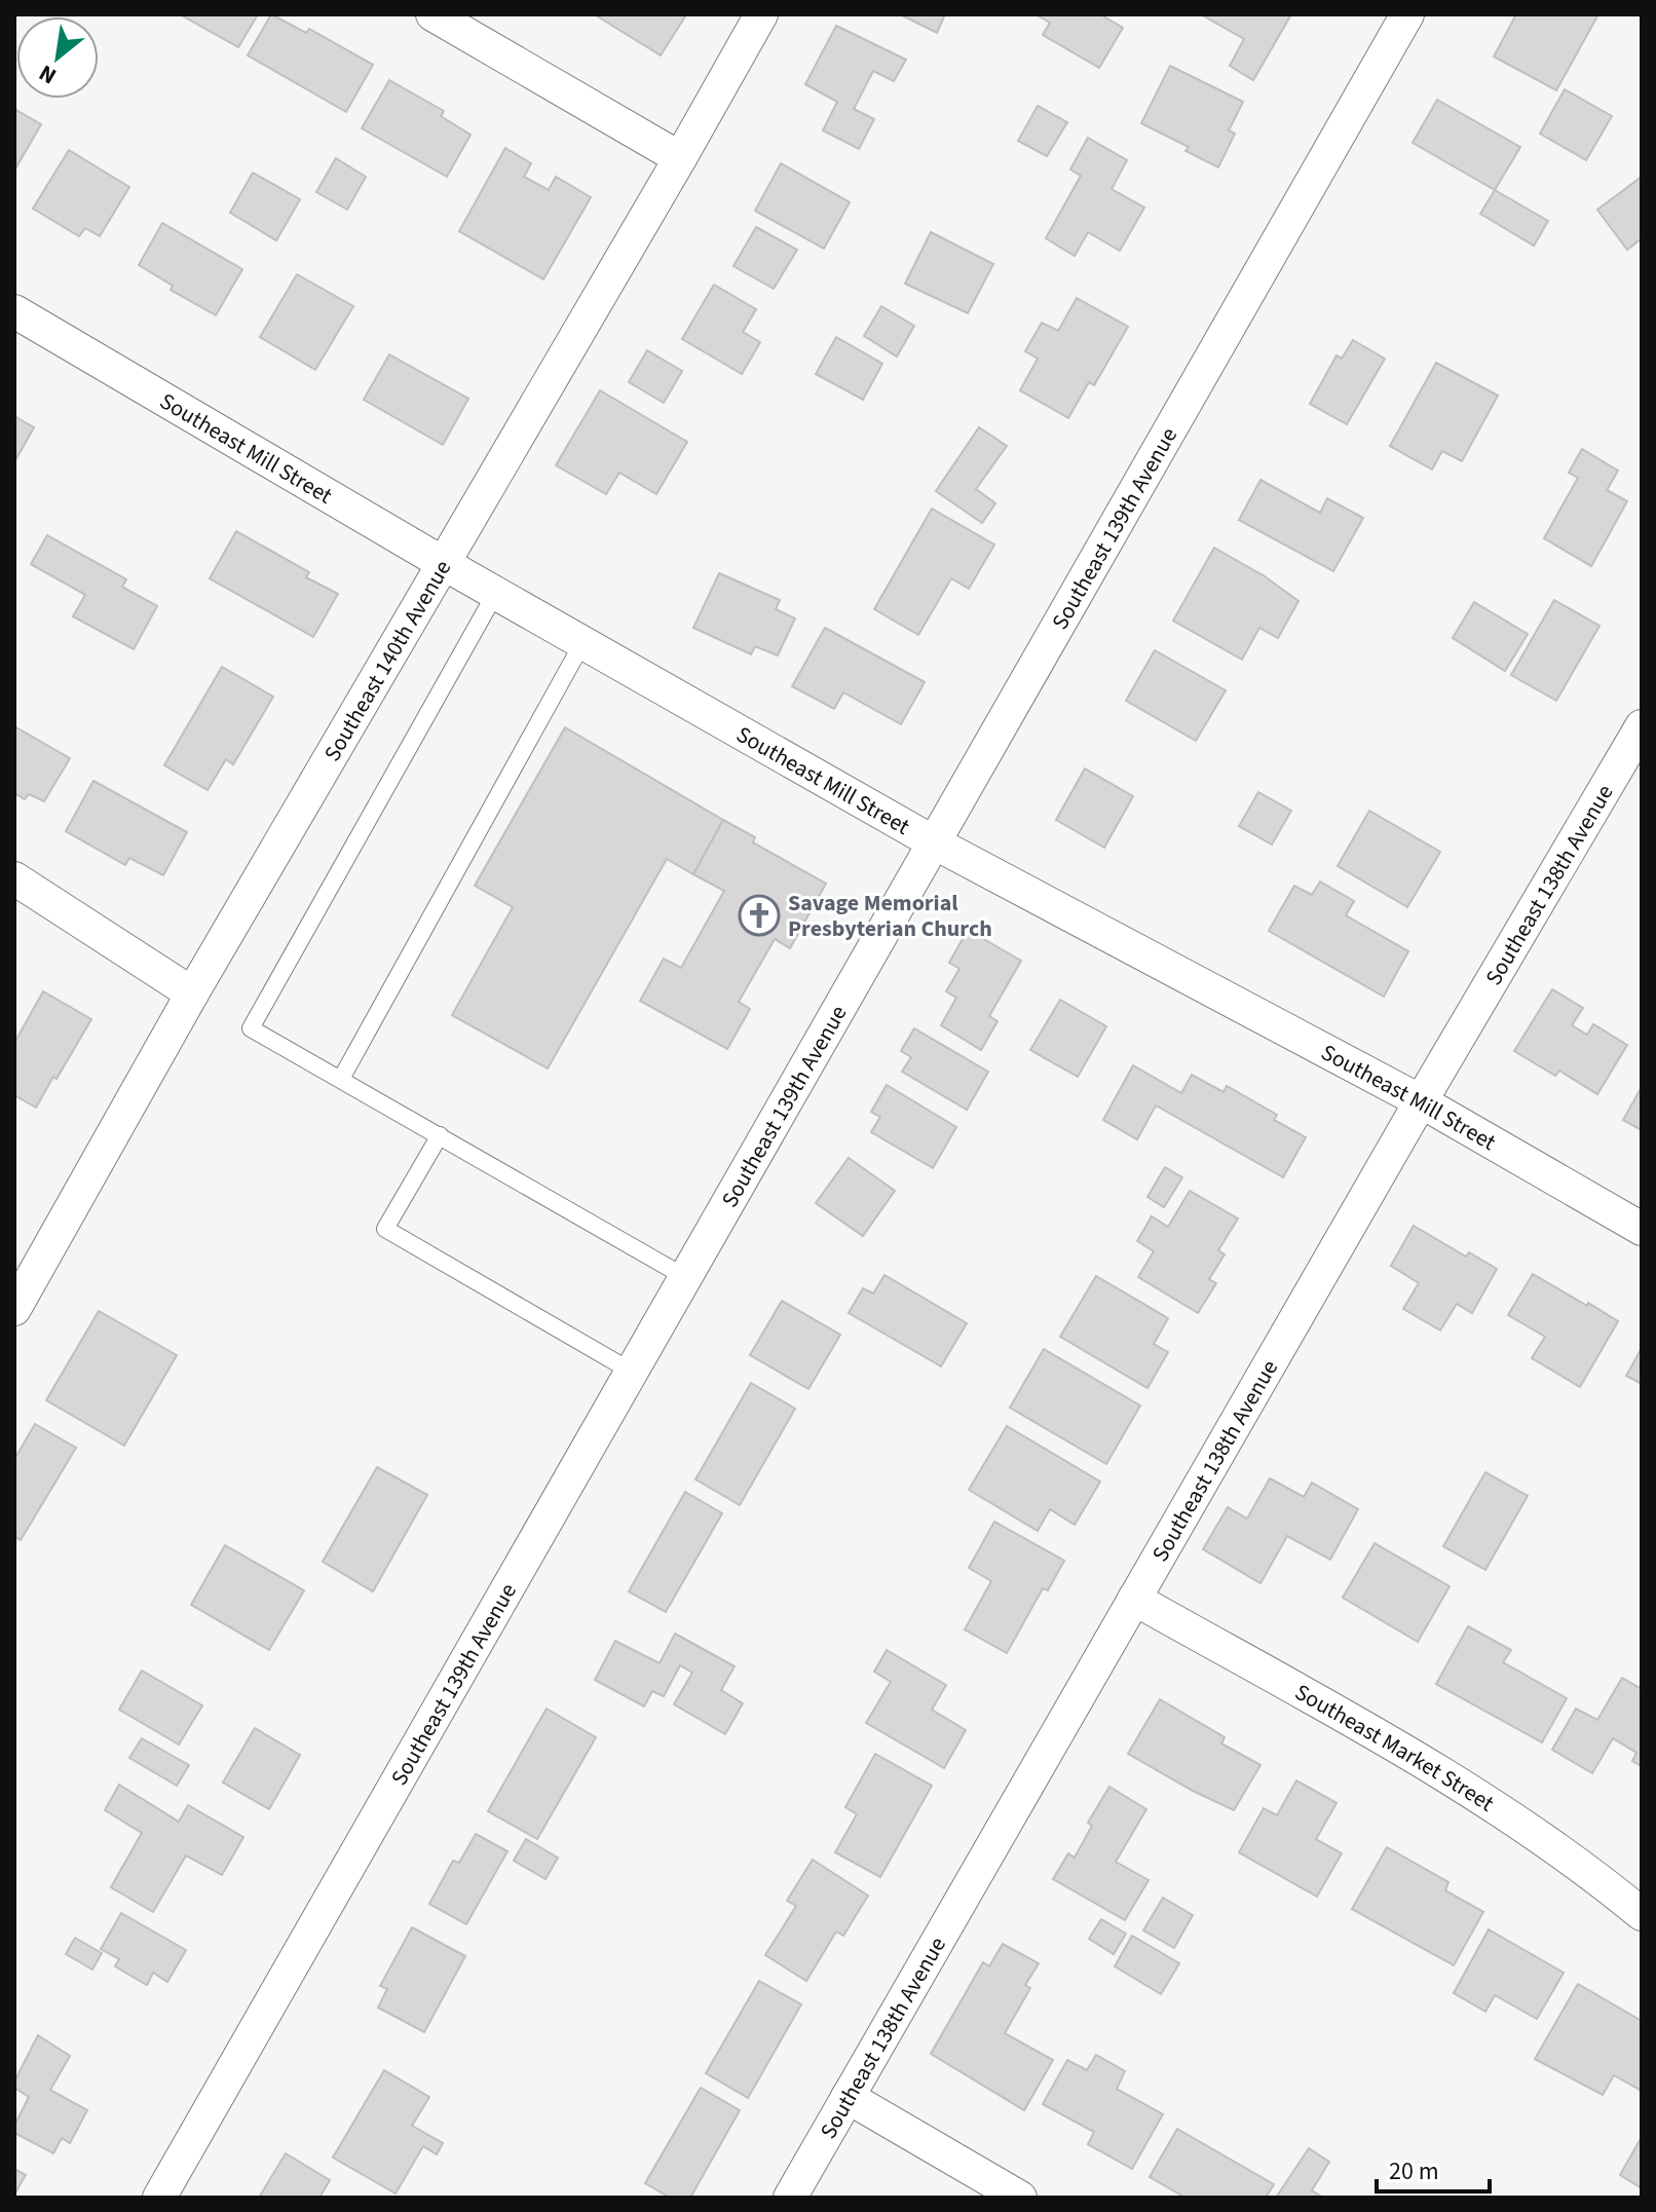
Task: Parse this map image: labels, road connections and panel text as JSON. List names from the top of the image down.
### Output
{
  "streets": {
    "street": [
      "Southeast Mill Street",
      "Southeast 139th Avenue",
      "Southeast 140th Avenue",
      "Southeast 138th Avenue",
      "Southeast Market Street"
    ]
  },
  "crossings": [
    ["Southeast Mill Street", "Southeast 139th Avenue"],
    ["Southeast Mill Street", "Southeast 140th Avenue"],
    ["Southeast Mill Street", "Southeast 138th Avenue"],
    ["Southeast 138th Avenue", "Southeast Market Street"]
  ],
  "places": {
    "church": ["Savage Memorial Presbyterian Church"]
  },
  "scale_bar": "20 m",
  "north": "bottom left"
}
